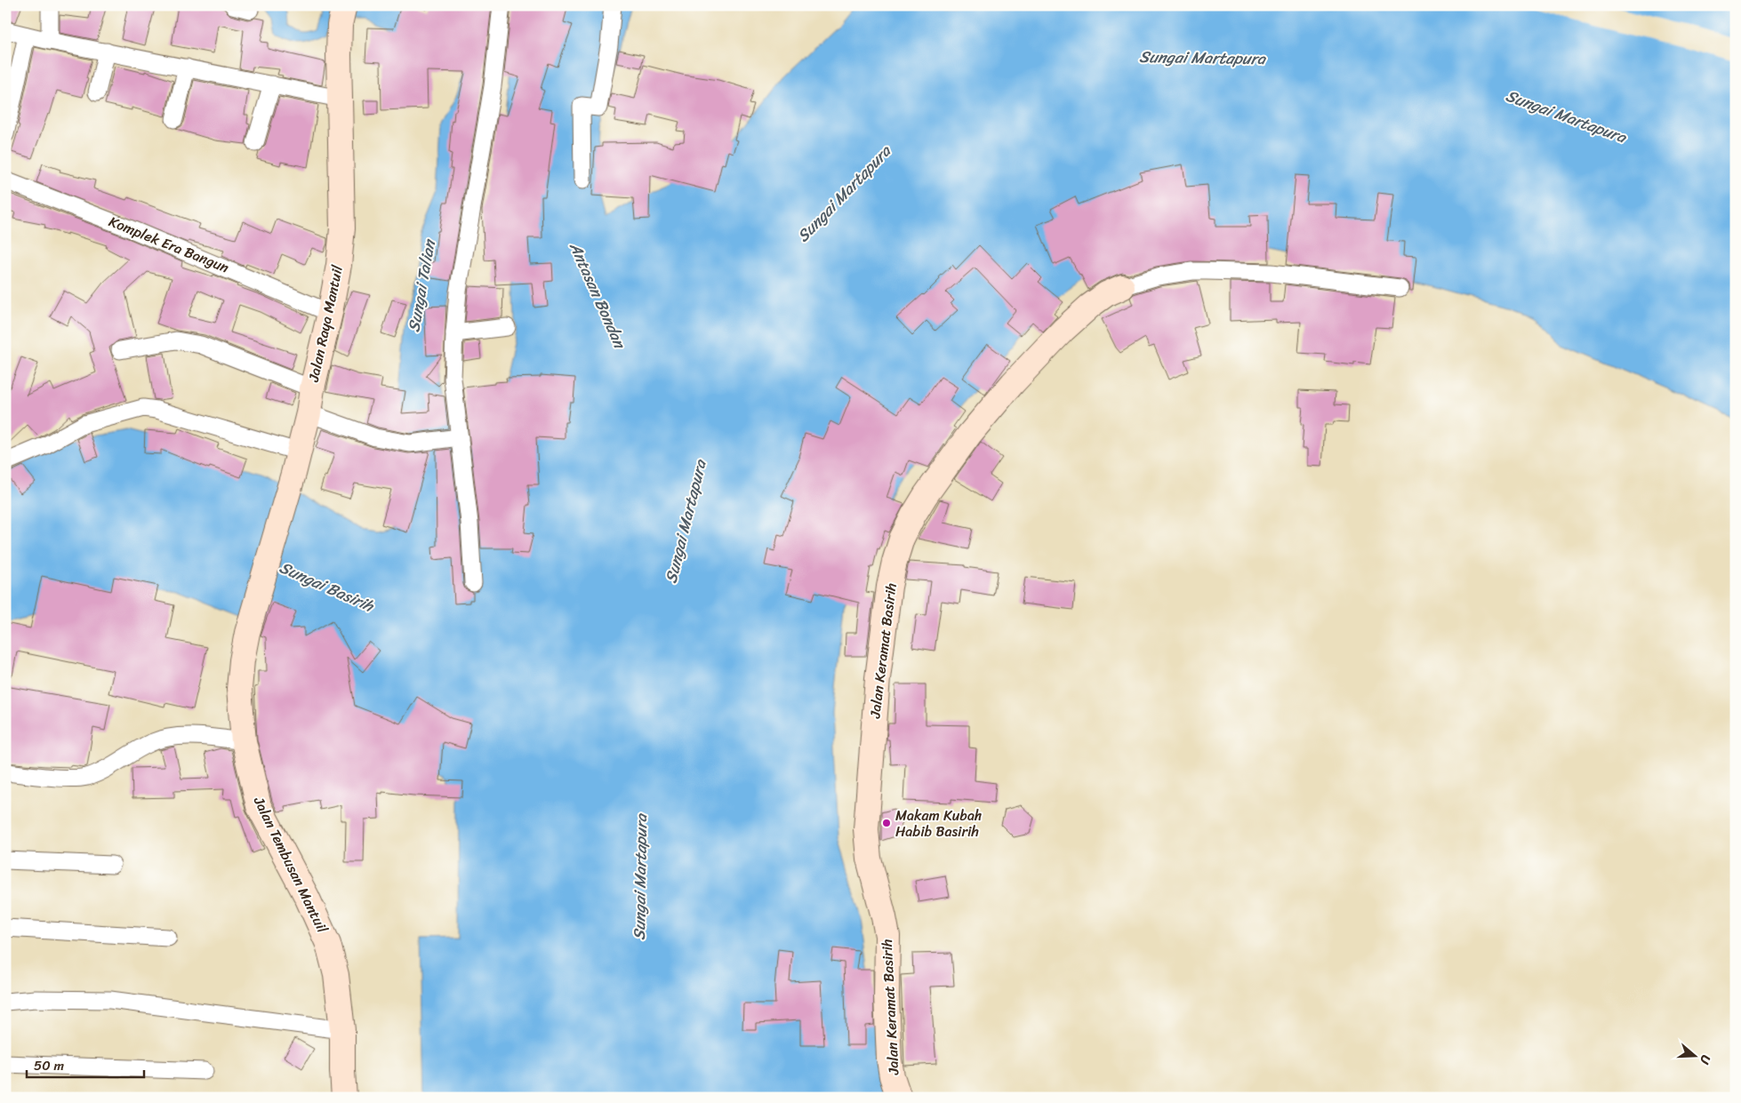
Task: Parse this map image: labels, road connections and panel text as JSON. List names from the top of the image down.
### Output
{
  "streets": {
    "street": [
      "Komplek Era Bangun",
      "Jalan Raya Mantuil",
      "Jalan Keramat Basirih",
      "Jalan Tembusan Mantuil"
    ]
  },
  "crossings": [
    ["Komplek Era Bangun", "Jalan Raya Mantuil"],
    ["Jalan Raya Mantuil", "Jalan Tembusan Mantuil"]
  ],
  "water": [
    "Sungai Martapura",
    "Sungai Talian",
    "Antasan Bondan",
    "Sungai Basirih"
  ],
  "places": ["Makam Kubah Habib Basirih"],
  "scale_bar": "50 m",
  "north": "right"
}
